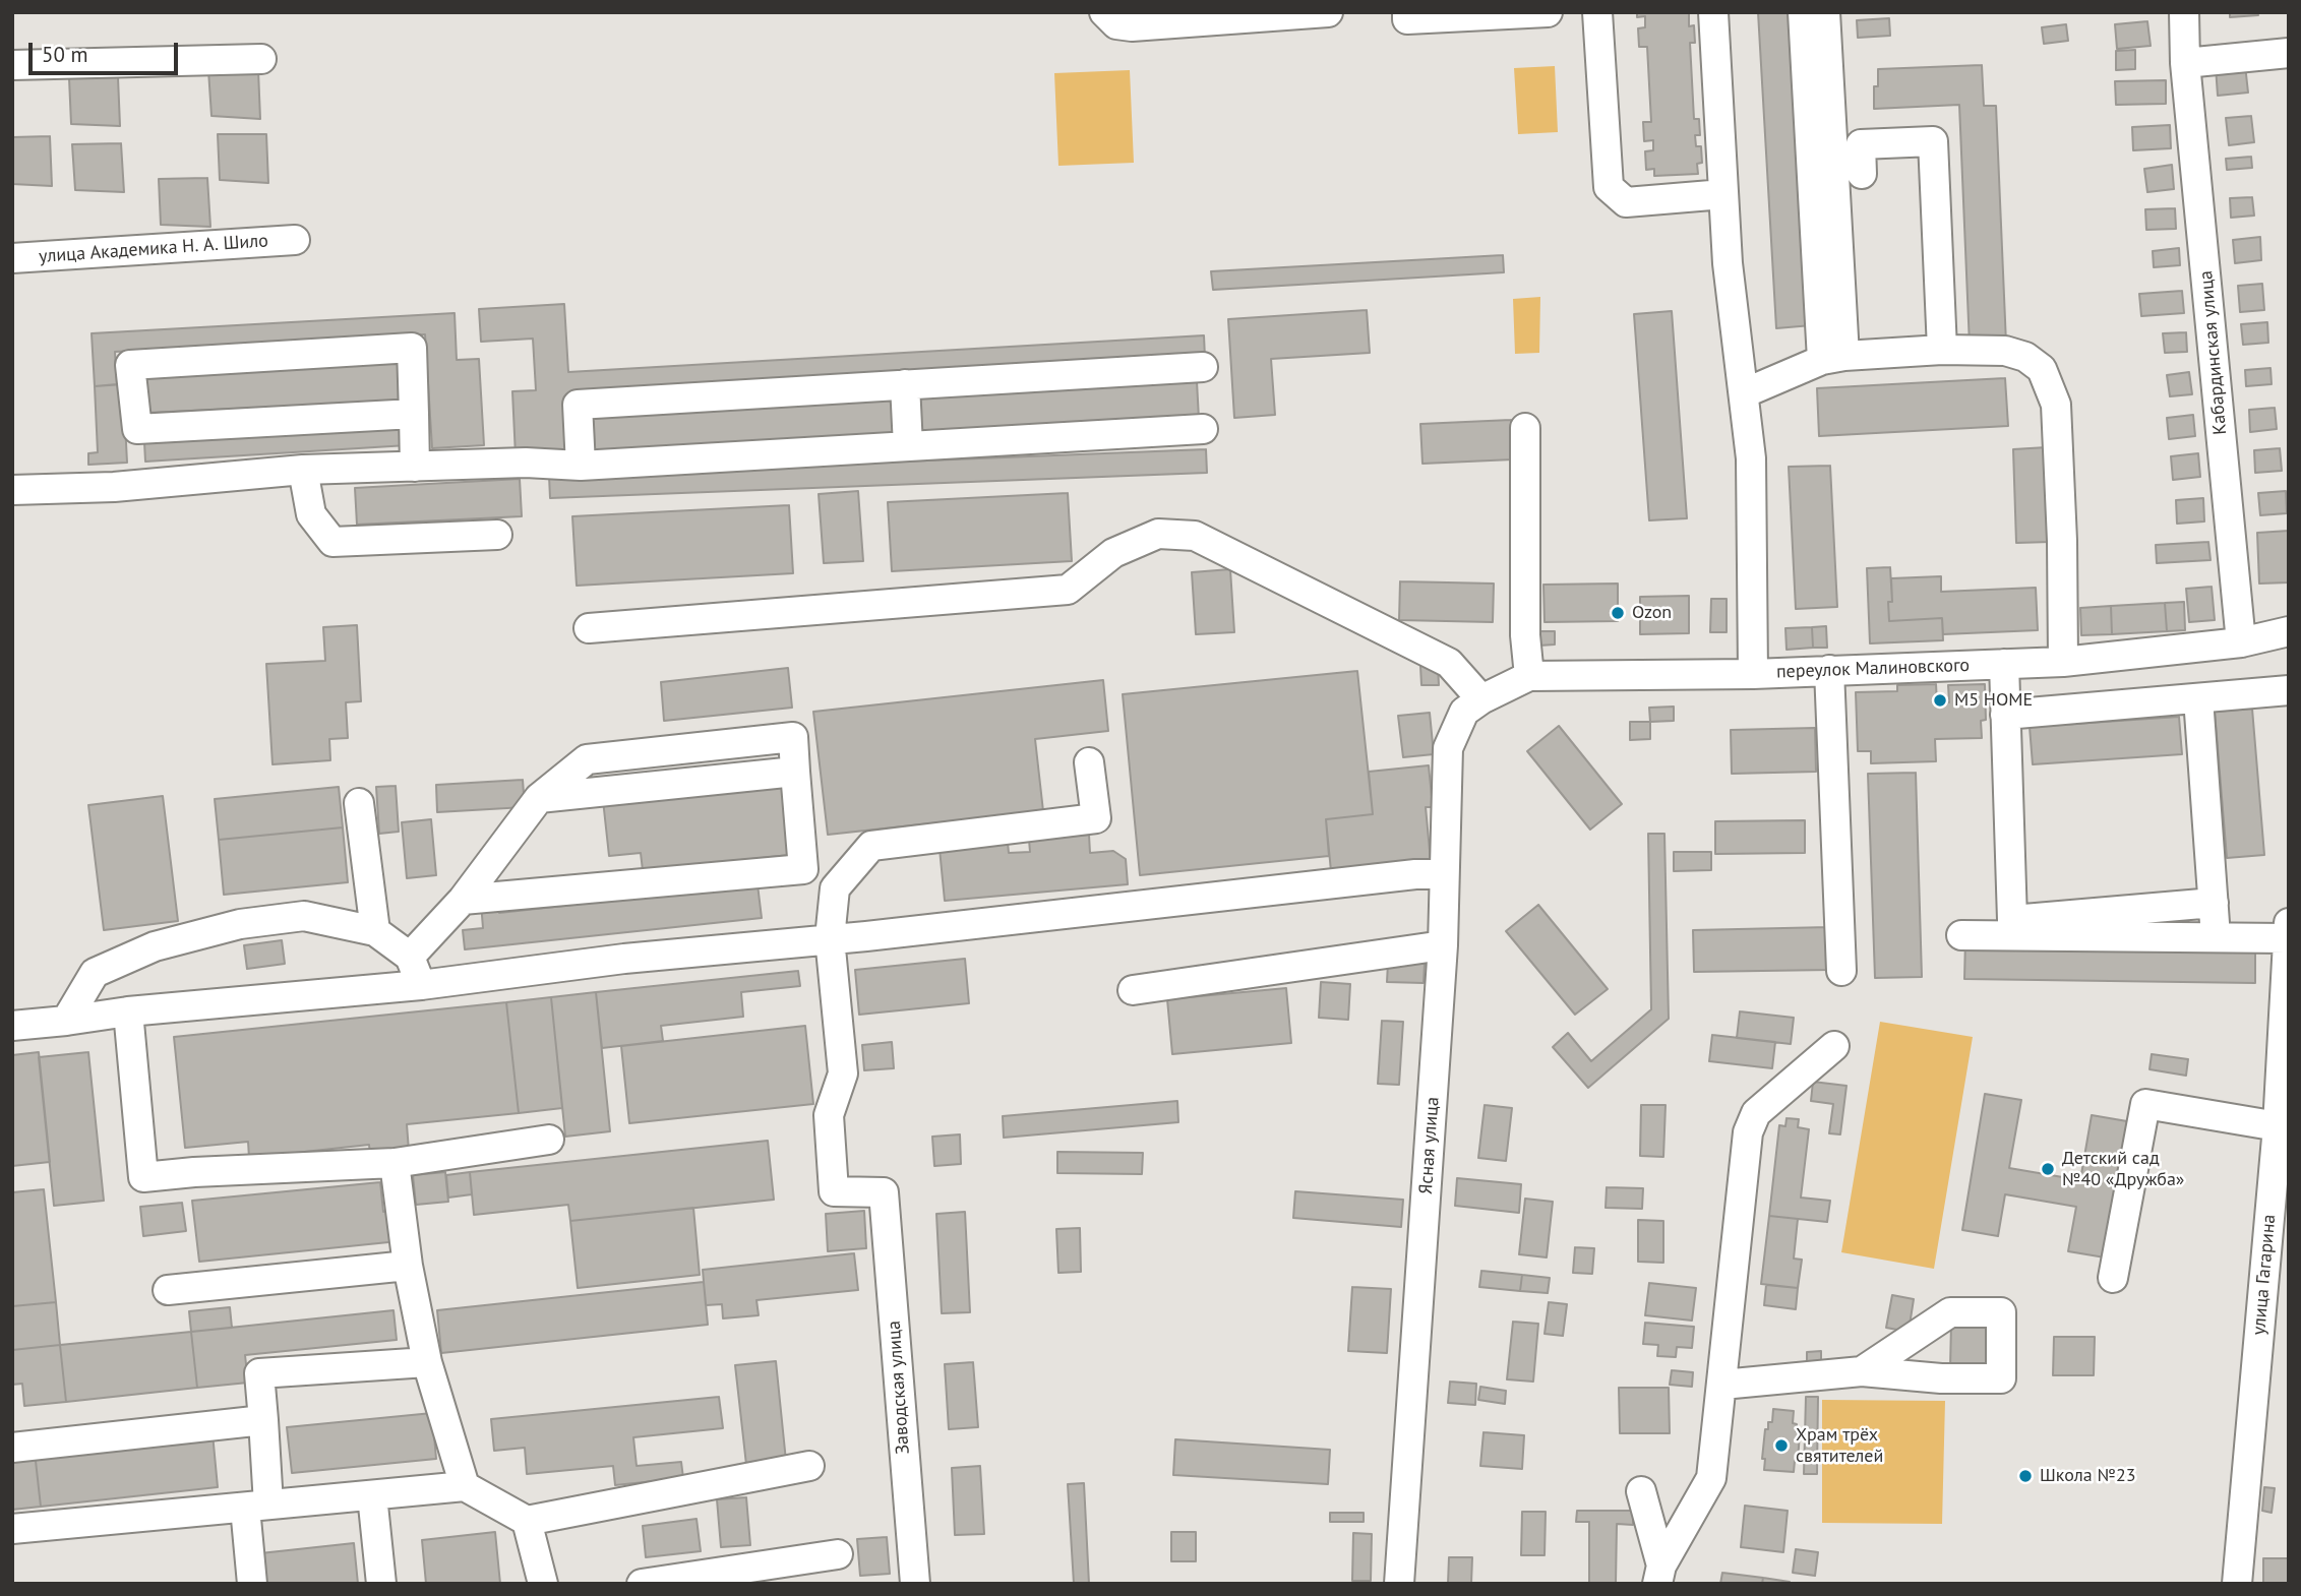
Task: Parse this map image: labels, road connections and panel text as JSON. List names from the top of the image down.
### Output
{
  "streets": {
    "street": [
      "улица Академика Н. А. Шило",
      "Кабардинская улица",
      "переулок Малиновского",
      "Ясная улица",
      "улица Гагарина",
      "Заводская улица"
    ]
  },
  "crossings": [
    ["Кабардинская улица", "переулок Малиновского"],
    ["переулок Малиновского", "Ясная улица"]
  ],
  "places": [
    "Ozon",
    "M5 HOME",
    "Детский сад №40 «Дружба»",
    "Храм трёх святителей",
    "Школа №23"
  ],
  "scale_bar": "50 m"
}
